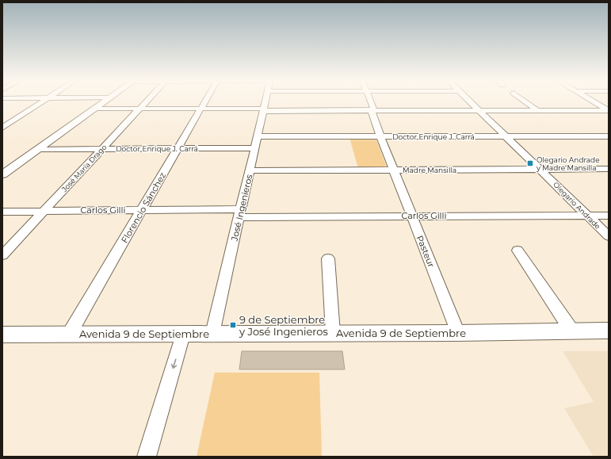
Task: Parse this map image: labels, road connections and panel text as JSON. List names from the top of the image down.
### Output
{
  "streets": {
    "street": [
      "Doctor Enrique J. Carrá",
      "José María Drago",
      "Madre Mansilla",
      "Olegario Andrade",
      "Florencio Sánchez",
      "José Ingenieros",
      "Carlos Gilli",
      "Pasteur",
      "Avenida 9 de Septiembre"
    ]
  },
  "crossings": [
    ["Doctor Enrique J. Carrá", "José María Drago"],
    ["Doctor Enrique J. Carrá", "Olegario Andrade"],
    ["Doctor Enrique J. Carrá", "Florencio Sánchez"],
    ["Doctor Enrique J. Carrá", "José Ingenieros"],
    ["Doctor Enrique J. Carrá", "Pasteur"],
    ["José María Drago", "Carlos Gilli"],
    ["Madre Mansilla", "Olegario Andrade"],
    ["Madre Mansilla", "José Ingenieros"],
    ["Madre Mansilla", "Pasteur"],
    ["Olegario Andrade", "Carlos Gilli"],
    ["Florencio Sánchez", "Carlos Gilli"],
    ["Florencio Sánchez", "Avenida 9 de Septiembre"],
    ["José Ingenieros", "Carlos Gilli"],
    ["José Ingenieros", "Avenida 9 de Septiembre"],
    ["Carlos Gilli", "Pasteur"],
    ["Pasteur", "Avenida 9 de Septiembre"]
  ],
  "places": {
    "transit": ["Olegario Andrade y Madre Mansilla", "9 de Septiembre y José Ingenieros"]
  }
}
